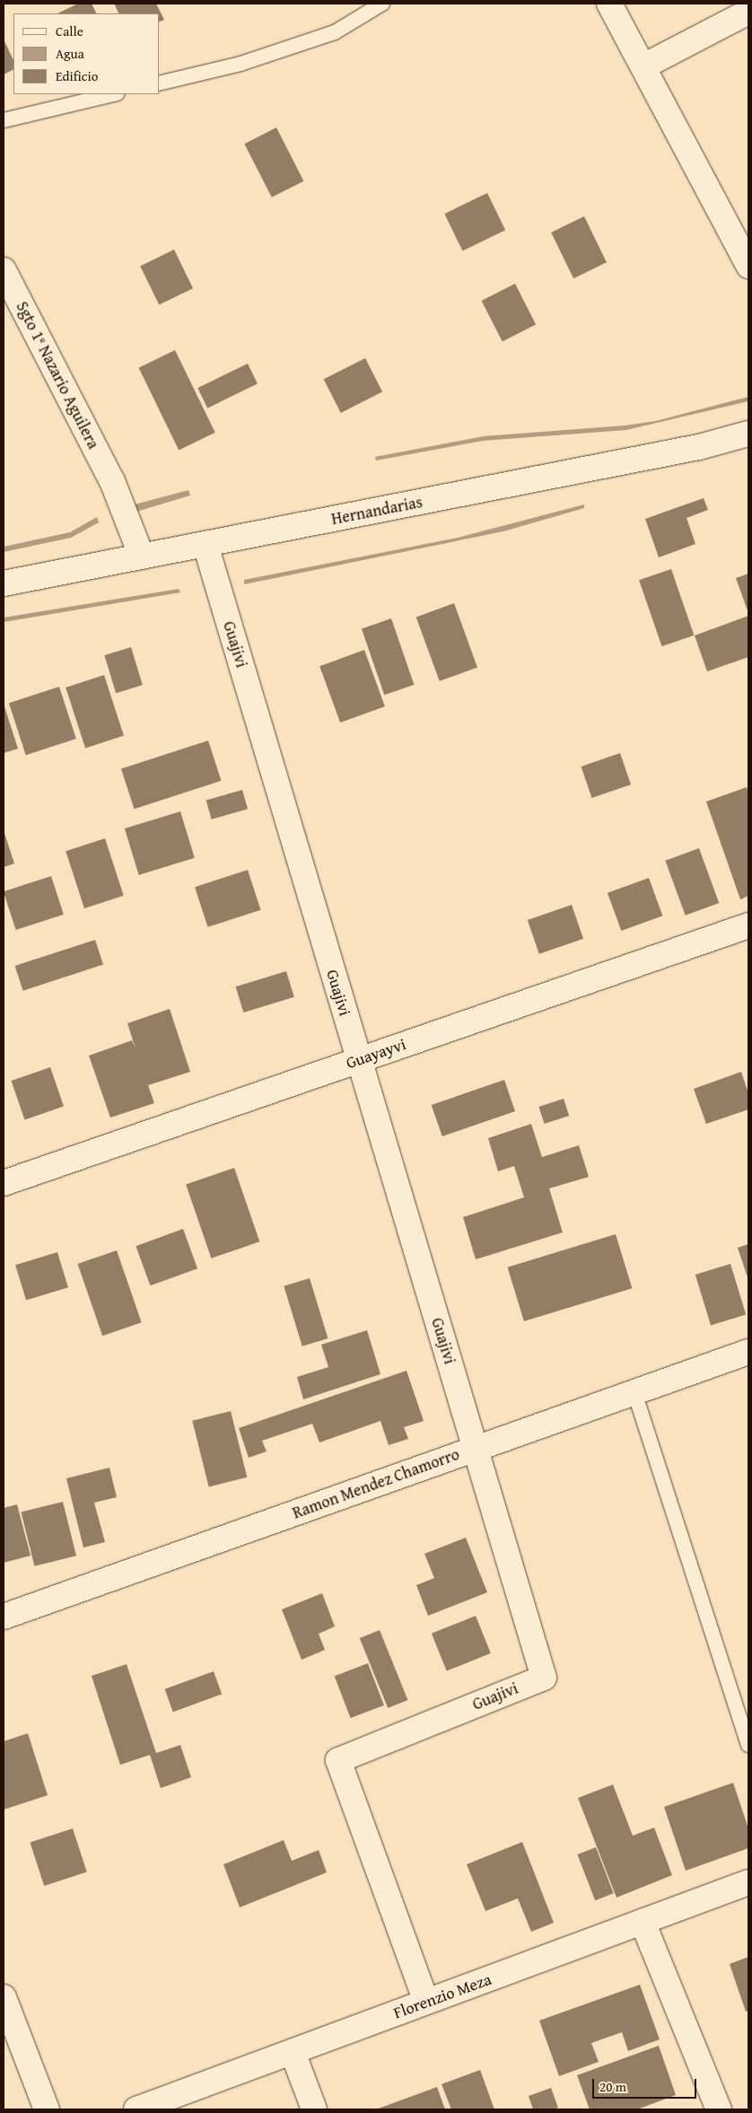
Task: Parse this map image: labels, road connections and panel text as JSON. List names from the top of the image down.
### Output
{
  "streets": {
    "street": [
      "Sgto 1º Nazario Aguilera",
      "Hernandarias",
      "Guajivi",
      "Guayayvi",
      "Ramon Mendez Chamorro",
      "Florenzio Meza"
    ]
  },
  "crossings": [
    ["Sgto 1º Nazario Aguilera", "Hernandarias"],
    ["Hernandarias", "Guajivi"],
    ["Guajivi", "Guayayvi"],
    ["Guajivi", "Ramon Mendez Chamorro"],
    ["Guajivi", "Florenzio Meza"]
  ],
  "legend": ["Calle", "Agua", "Edificio"],
  "scale_bar": "20 m"
}
